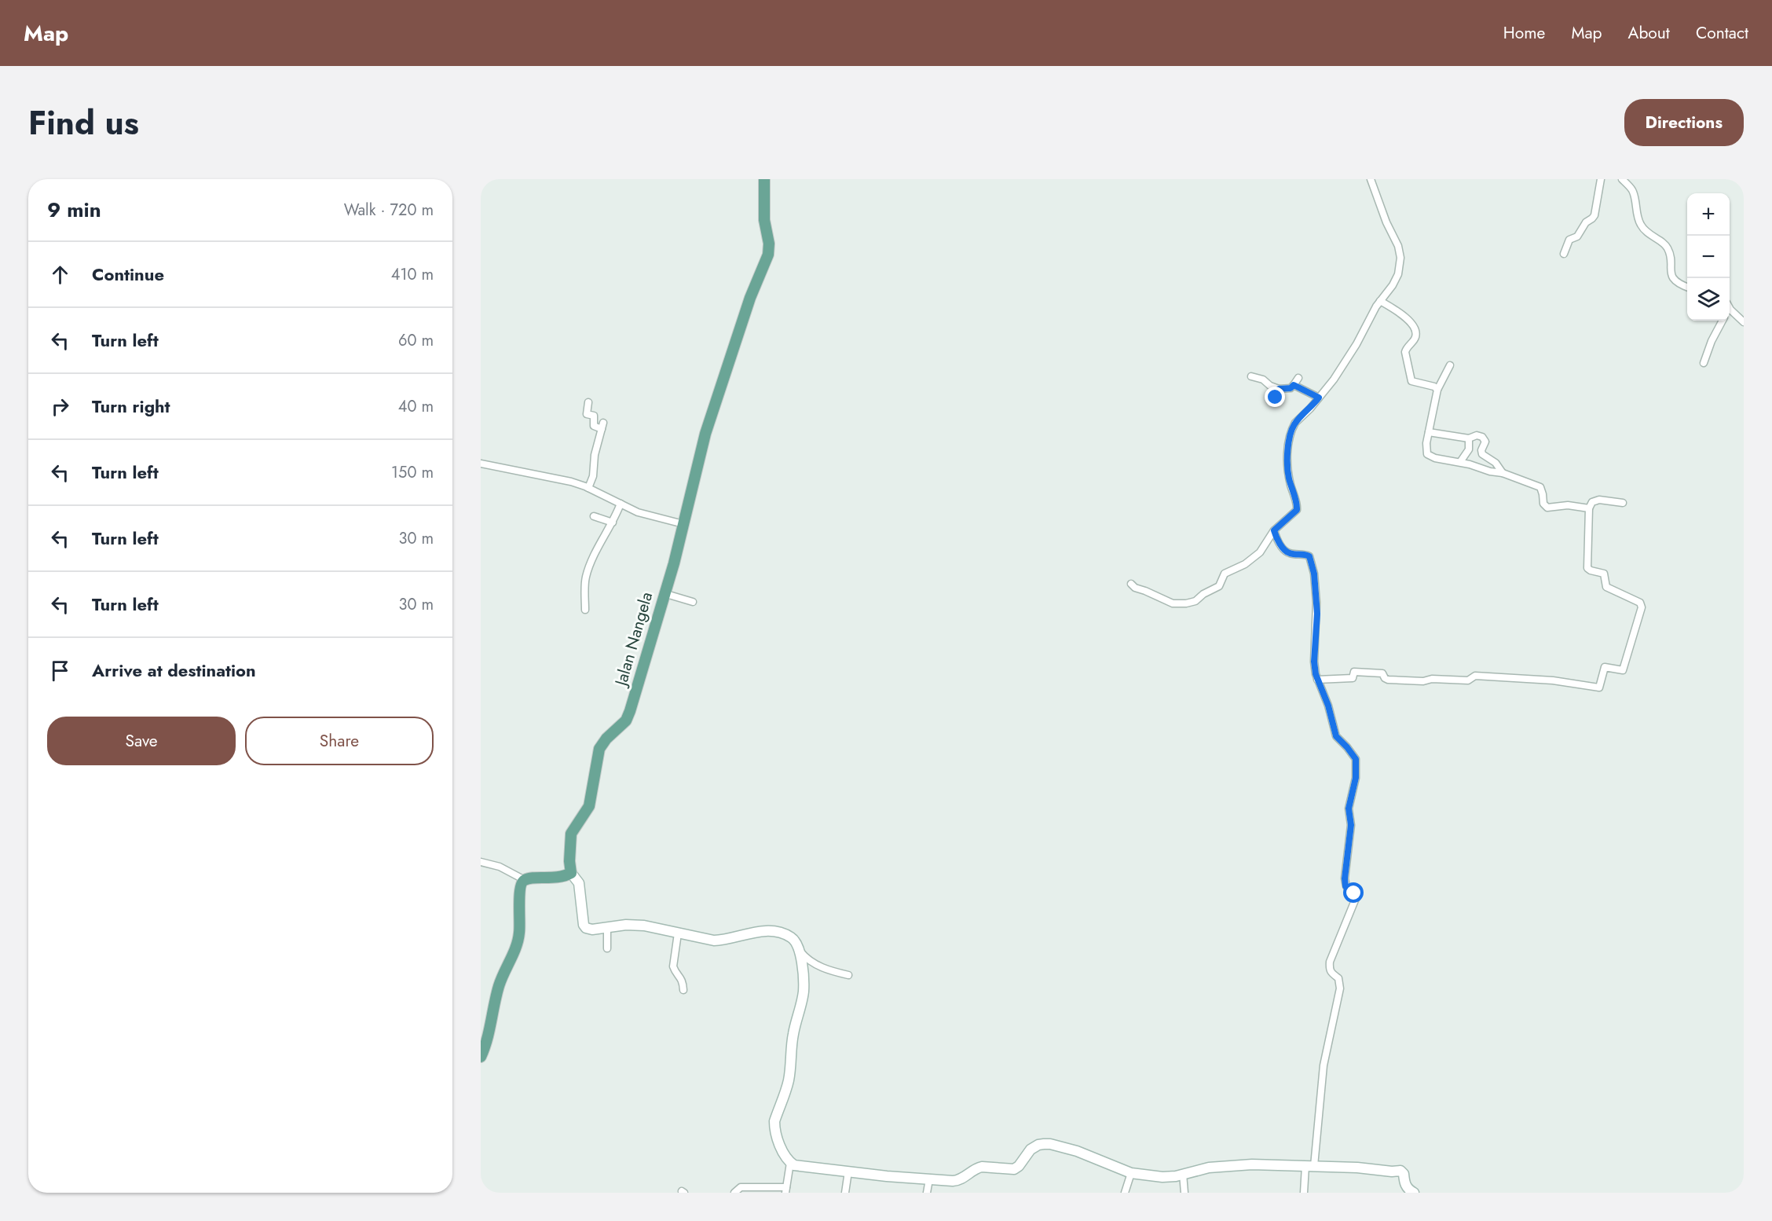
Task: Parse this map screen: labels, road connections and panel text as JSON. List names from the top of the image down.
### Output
{
  "streets": {
    "main road": ["Jalan Nangela"]
  },
  "page": {
    "header": "Map",
    "nav": [
      "Home",
      "Map",
      "About",
      "Contact"
    ],
    "title": "Find us",
    "buttons": [
      "Directions",
      ["Save", "Share"]
    ],
    "heading": ["9 min", "Walk · 720 m"],
    "map_buttons": ["+", "−"],
    "list": [
      ["Continue", "410 m"],
      ["Turn left", "60 m"],
      ["Turn right", "40 m"],
      ["Turn left", "150 m"],
      ["Turn left", "30 m"],
      ["Turn left", "30 m"],
      "Arrive at destination"
    ]
  }
}
